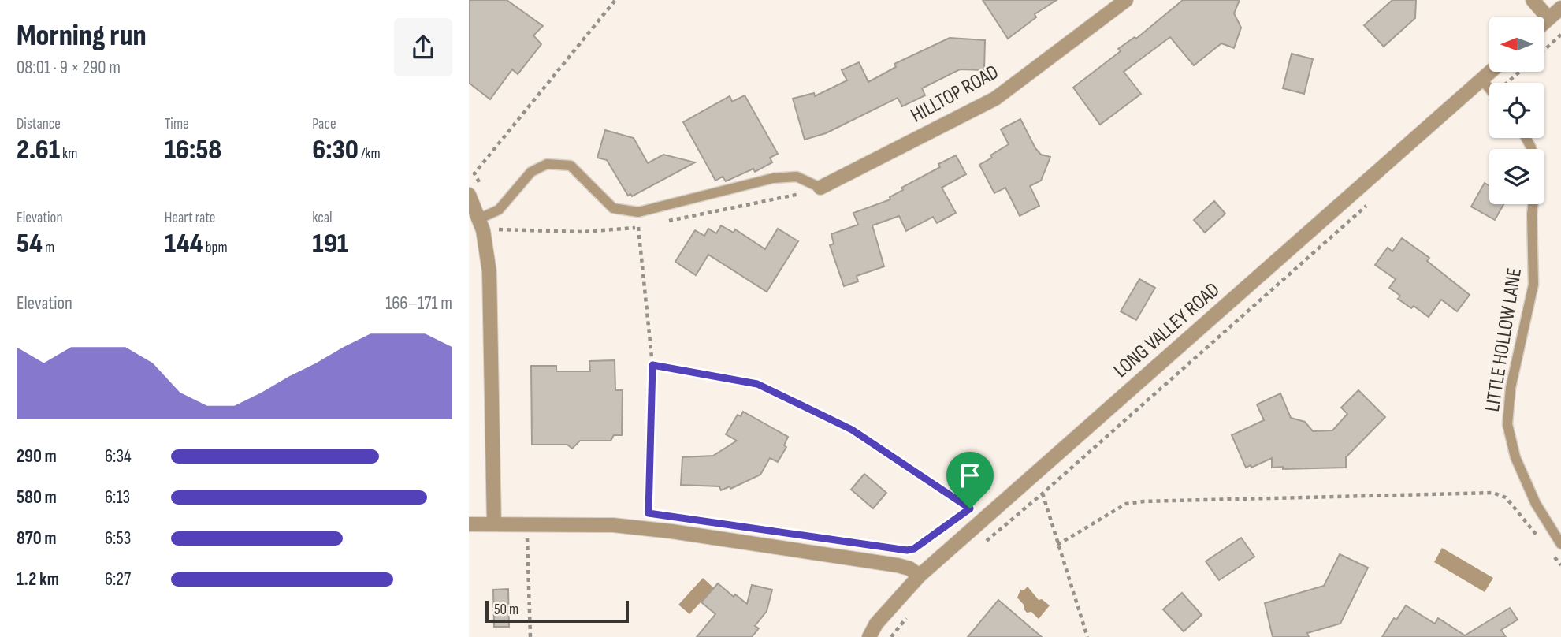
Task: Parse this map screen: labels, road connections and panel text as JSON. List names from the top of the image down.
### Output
{
  "streets": {
    "street": ["HILLTOP ROAD", "LONG VALLEY ROAD"],
    "lane": ["LITTLE HOLLOW LANE"]
  },
  "scale_bar": "50 m",
  "north": "left",
  "page": {
    "heading": ["Morning run", "08:01 · 9 × 290 m"],
    "stats": [
      ["Distance", "2.61 km"],
      ["Time", "16:58"],
      ["Pace", "6:30 /km"],
      ["Elevation", "54 m"],
      ["Heart rate", "144 bpm"],
      ["kcal", "191"]
    ],
    "chart": ["Elevation", "166–171 m"],
    "list": [
      {
        "name": "290 m",
        "note": "6:34"
      },
      {
        "name": "580 m",
        "note": "6:13"
      },
      {
        "name": "870 m",
        "note": "6:53"
      },
      {
        "name": "1.2 km",
        "note": "6:27"
      }
    ],
    "scale": "50 m"
  }
}
